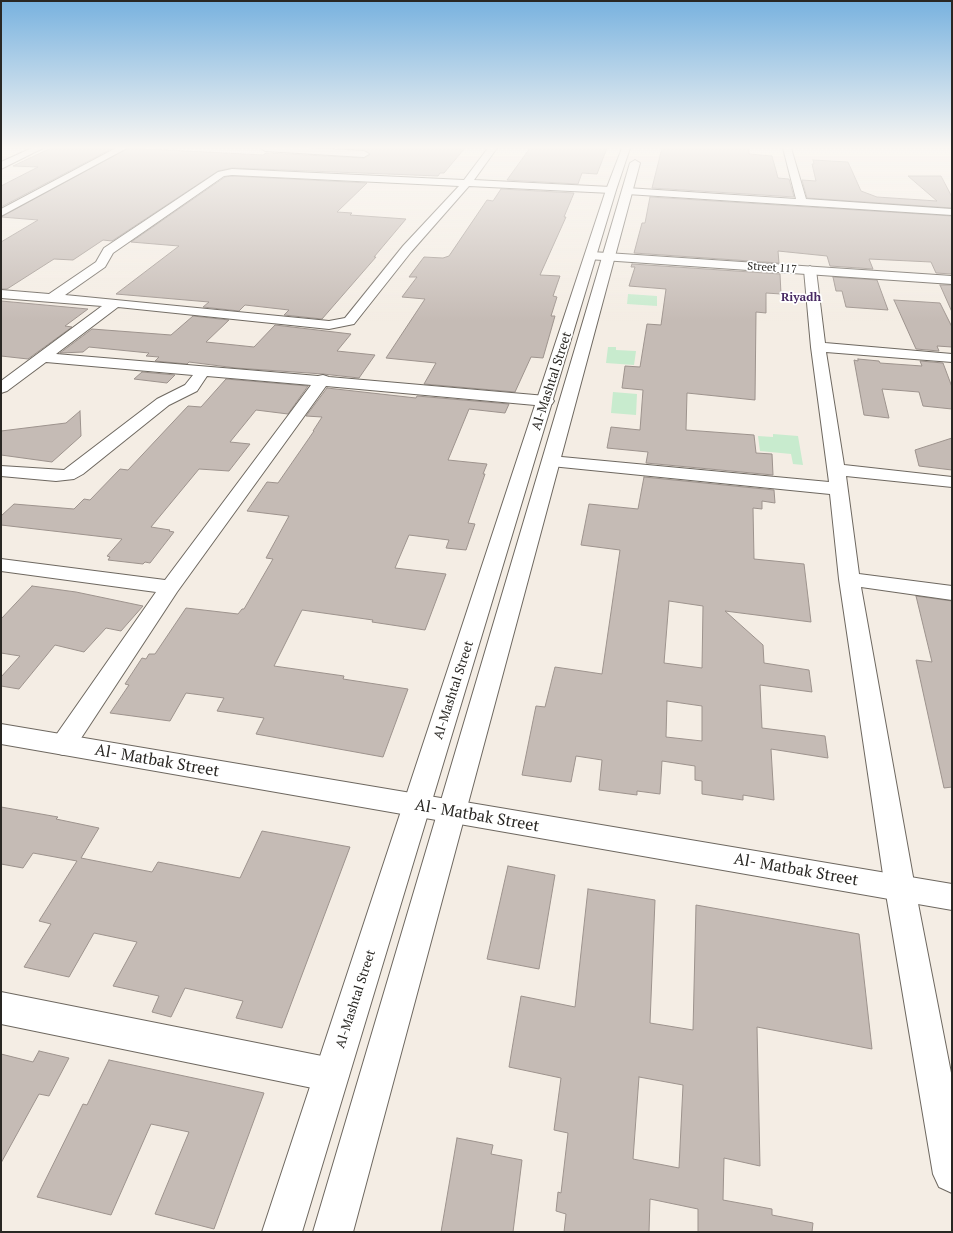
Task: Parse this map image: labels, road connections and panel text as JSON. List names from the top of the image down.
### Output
{
  "streets": {
    "street": ["Street 117", "Al-Mashtal Street", "Al- Matbak Street"]
  },
  "crossings": [
    ["Street 117", "Al-Mashtal Street"],
    ["Al-Mashtal Street", "Al- Matbak Street"]
  ],
  "districts": ["Riyadh"]
}
